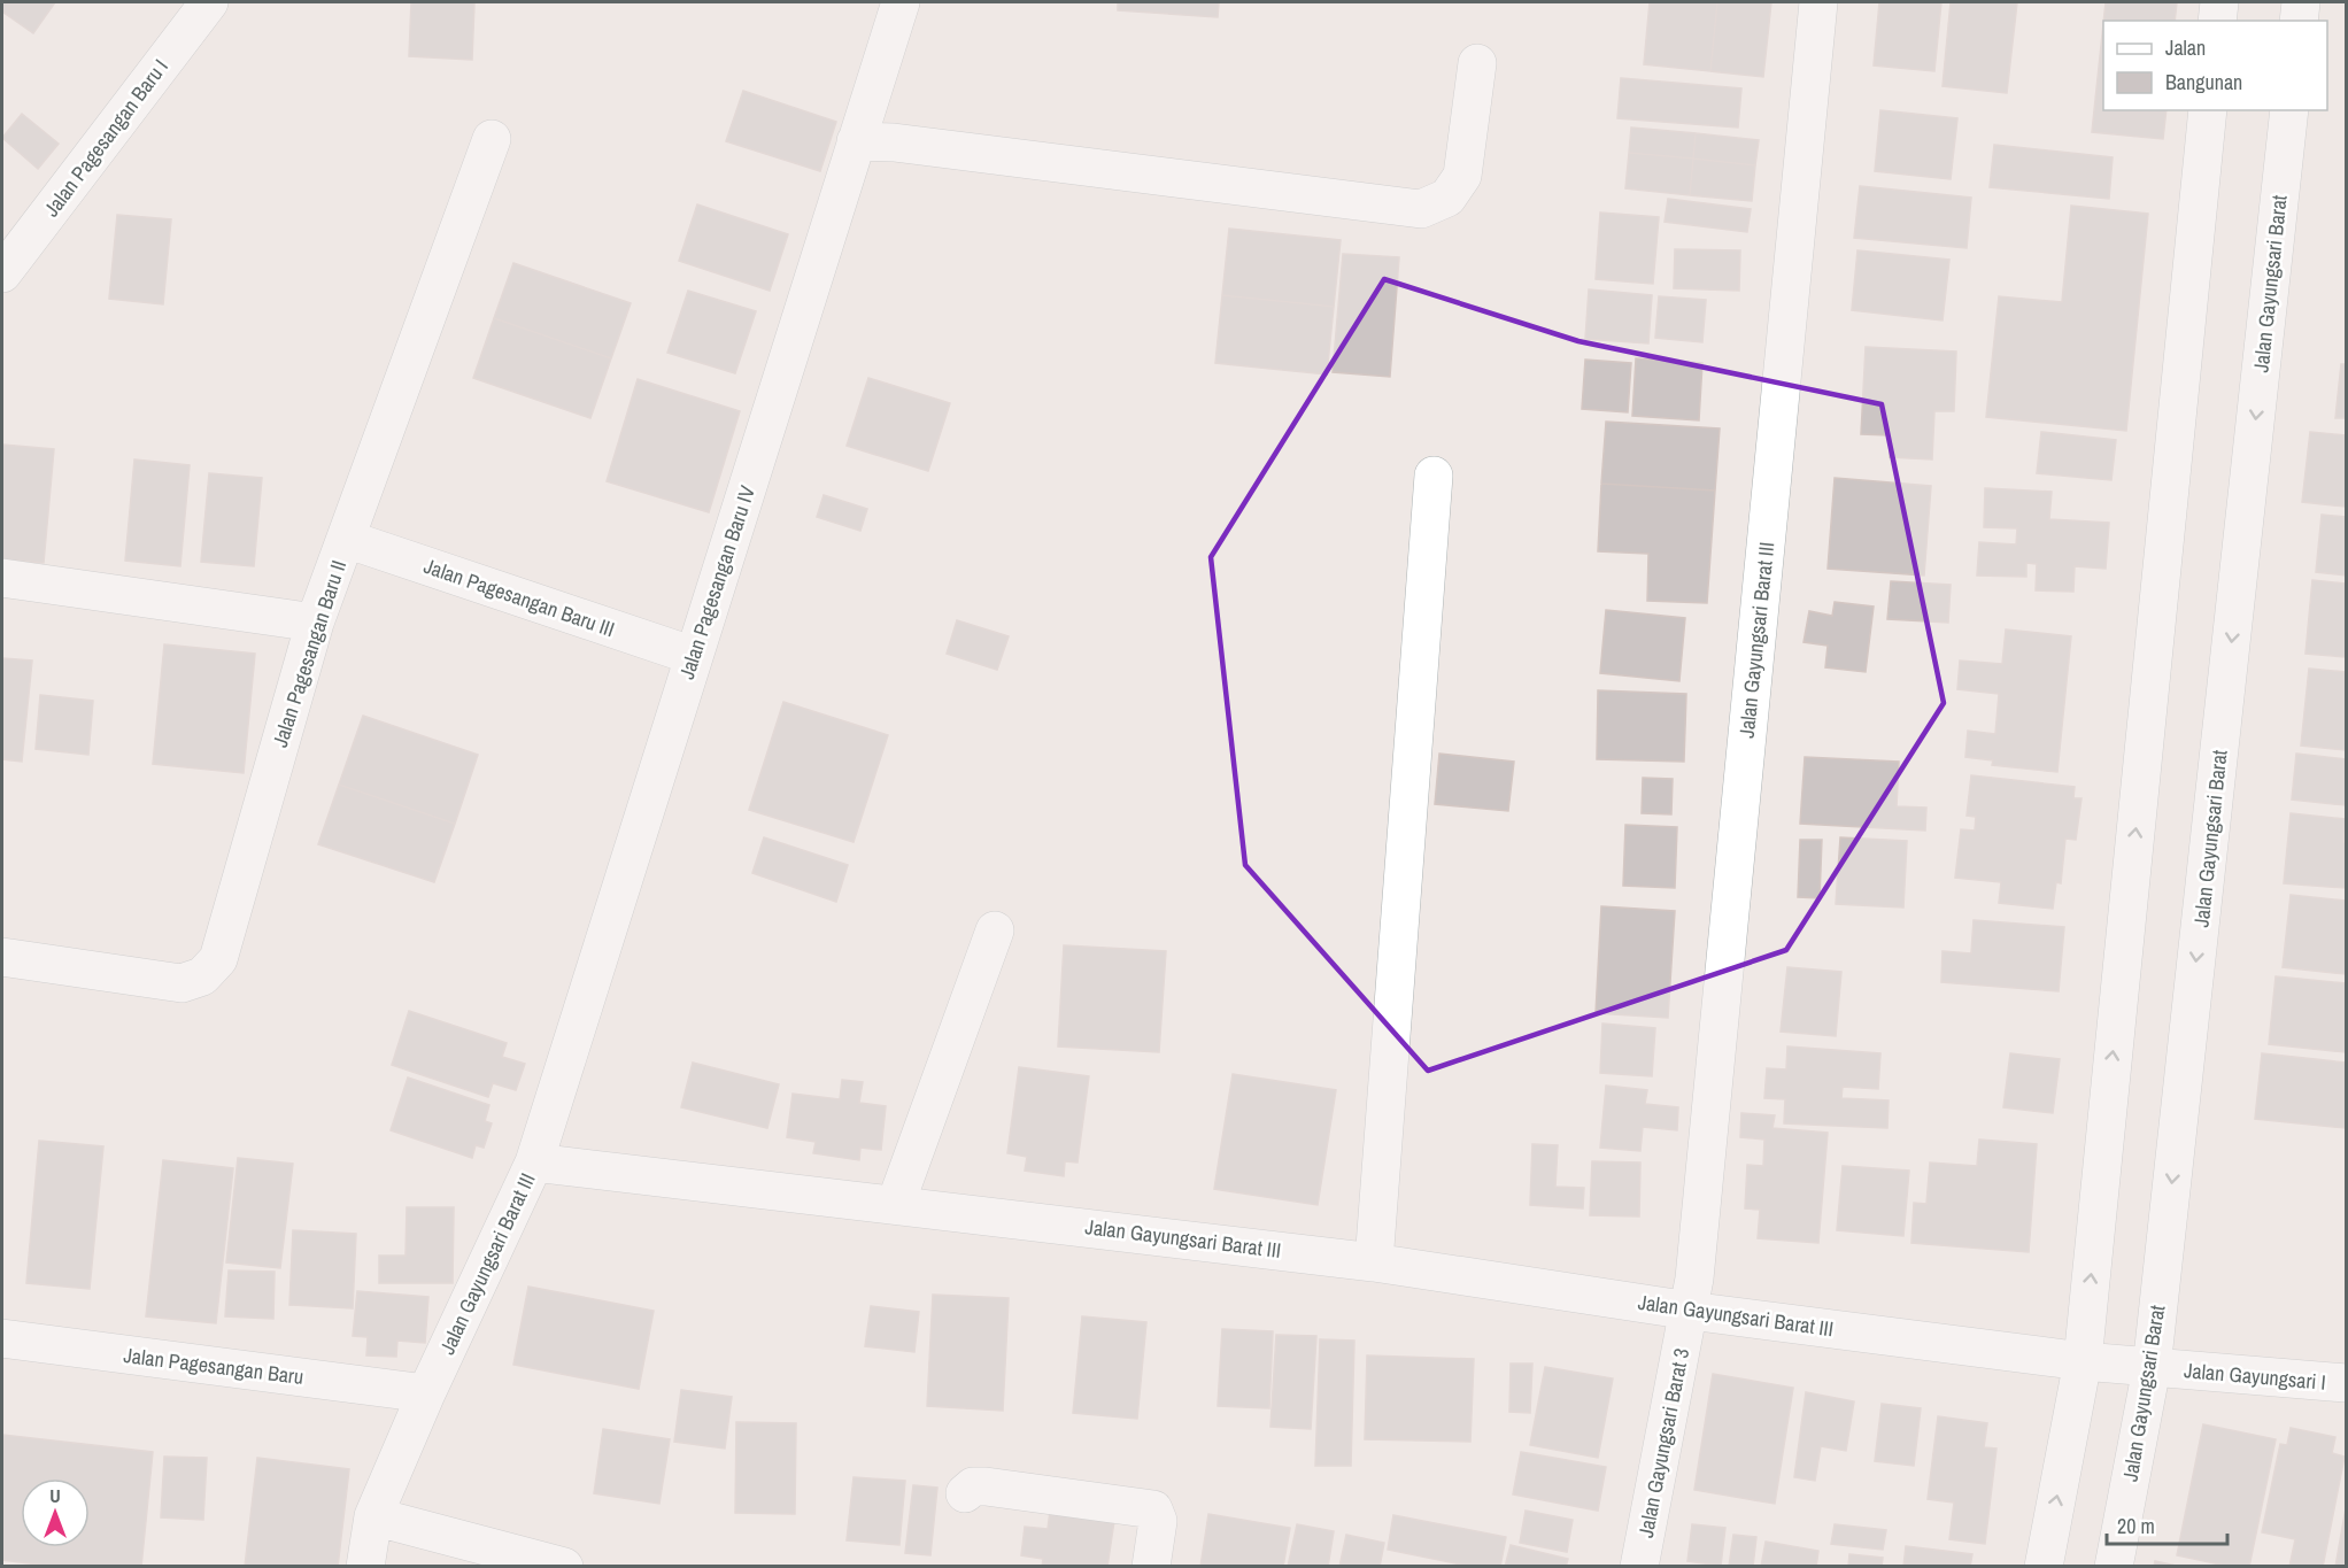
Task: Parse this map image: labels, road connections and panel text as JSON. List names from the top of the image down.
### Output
{
  "streets": {
    "street": [
      "Jalan Pagesangan Baru I",
      "Jalan Gayungsari Barat",
      "Jalan Pagesangan Baru IV",
      "Jalan Pagesangan Baru III",
      "Jalan Gayungsari Barat III",
      "Jalan Pagesangan Baru II",
      "Jalan Pagesangan Baru",
      "Jalan Gayungsari I",
      "Jalan Gayungsari Barat 3"
    ]
  },
  "crossings": [
    ["Jalan Gayungsari Barat", "Jalan Gayungsari I"],
    ["Jalan Pagesangan Baru IV", "Jalan Pagesangan Baru III"],
    ["Jalan Pagesangan Baru IV", "Jalan Gayungsari Barat III"],
    ["Jalan Pagesangan Baru III", "Jalan Pagesangan Baru II"],
    ["Jalan Gayungsari Barat III", "Jalan Pagesangan Baru"],
    ["Jalan Gayungsari Barat III", "Jalan Gayungsari I"],
    ["Jalan Gayungsari Barat III", "Jalan Gayungsari Barat 3"]
  ],
  "legend": ["Jalan", "Bangunan"],
  "scale_bar": "20 m",
  "north": "top"
}
